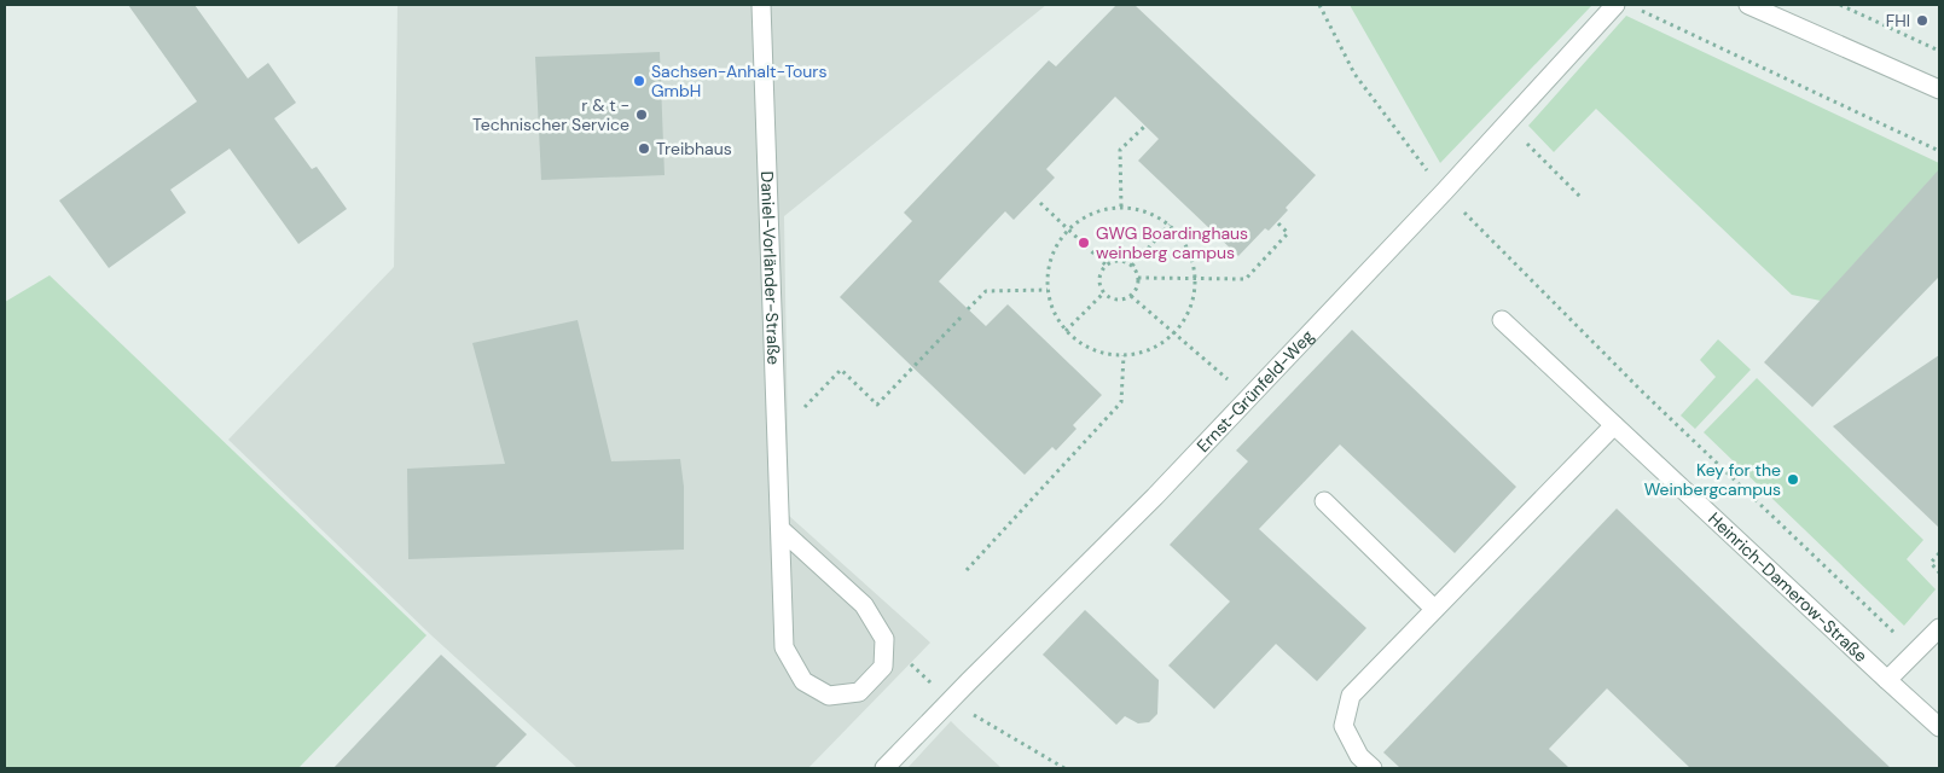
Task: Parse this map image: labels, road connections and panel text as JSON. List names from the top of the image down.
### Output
{
  "streets": {
    "street": ["Daniel-Vorländer-Straße", "Ernst-Grünfeld-Weg", "Heinrich-Damerow-Straße"]
  },
  "places": [
    "FHI",
    "Sachsen-Anhalt-Tours GmbH",
    "r & t - Technischer Service",
    "Treibhaus",
    "GWG Boardinghaus weinberg campus",
    "Key for the Weinbergcampus"
  ]
}
